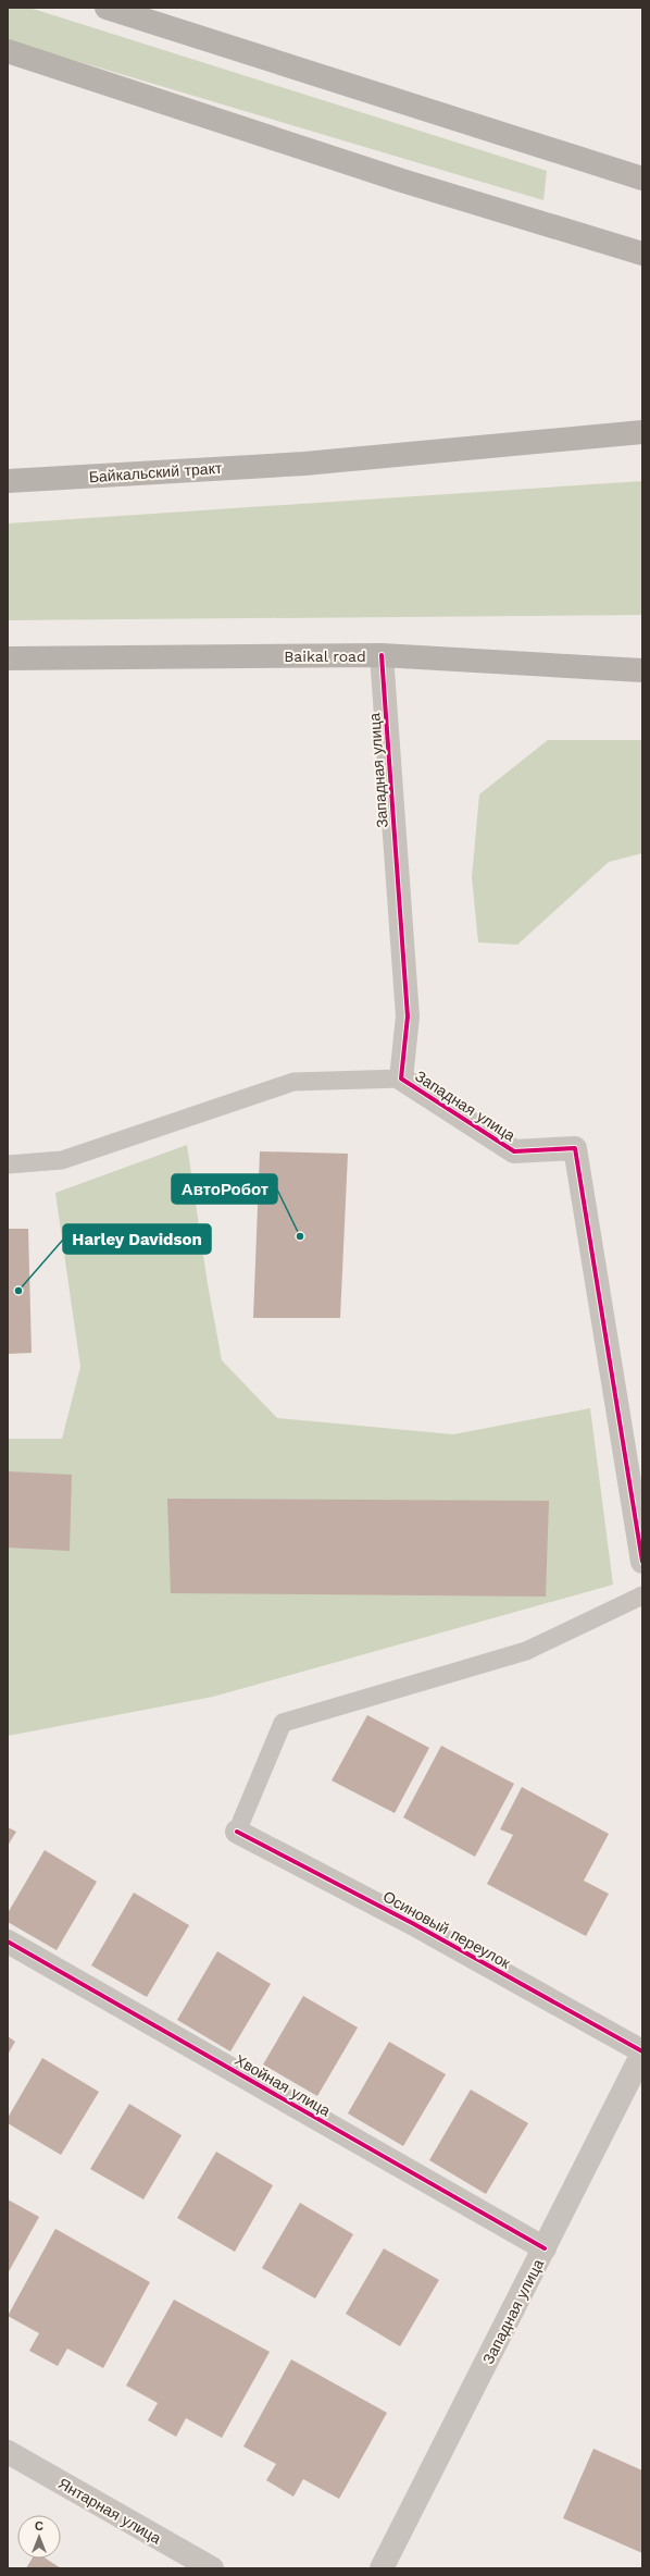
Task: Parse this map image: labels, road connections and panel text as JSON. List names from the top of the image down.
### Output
{
  "streets": {
    "main road": ["Байкальский тракт", "Baikal road"],
    "street": [
      "Западная улица",
      "Осиновый переулок",
      "Хвойная улица",
      "Янтарная улица"
    ]
  },
  "crossings": [
    ["Baikal road", "Западная улица"],
    ["Западная улица", "Осиновый переулок"],
    ["Западная улица", "Хвойная улица"]
  ],
  "places": ["АвтоРобот", "Harley Davidson"],
  "north": "top"
}
